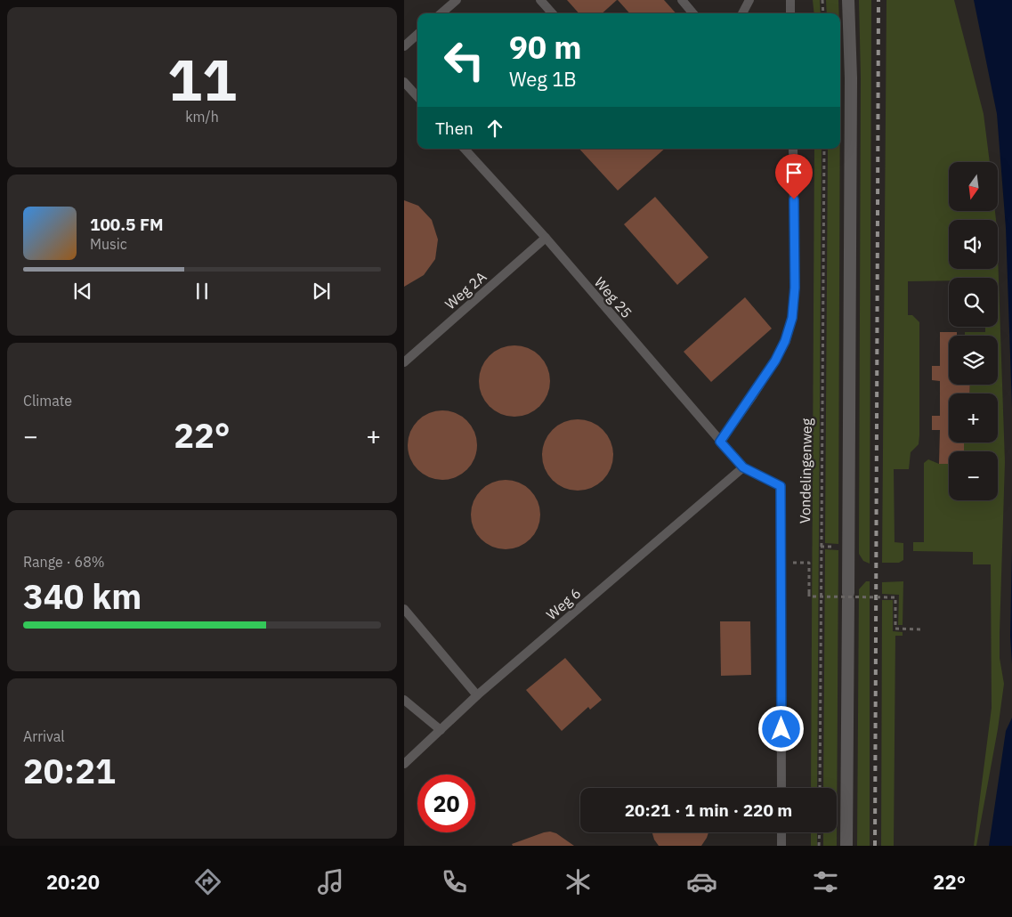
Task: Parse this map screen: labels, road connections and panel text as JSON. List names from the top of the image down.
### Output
{
  "streets": {
    "lane": ["Weg 2A", "Weg 25", "Weg 6"],
    "path": ["Vondelingenweg"]
  },
  "crossings": [
    ["Weg 2A", "Weg 25"],
    ["Weg 25", "Weg 6"]
  ],
  "north": "bottom",
  "page": {
    "tile": [
      ["11", "km/h"],
      "Climate",
      ["Range · 68%", "340 km"],
      ["Arrival", "20:21"]
    ],
    "turn": ["90 m", "Weg 1B"],
    "then": "Then",
    "map_buttons": ["+", "−"],
    "song": ["100.5 FM", "Music"],
    "heat": ["−", "22°", "+"],
    "limit": "20",
    "trip": "20:21 · 1 min · 220 m",
    "tabs": ["20:20", "22°"]
  }
}
